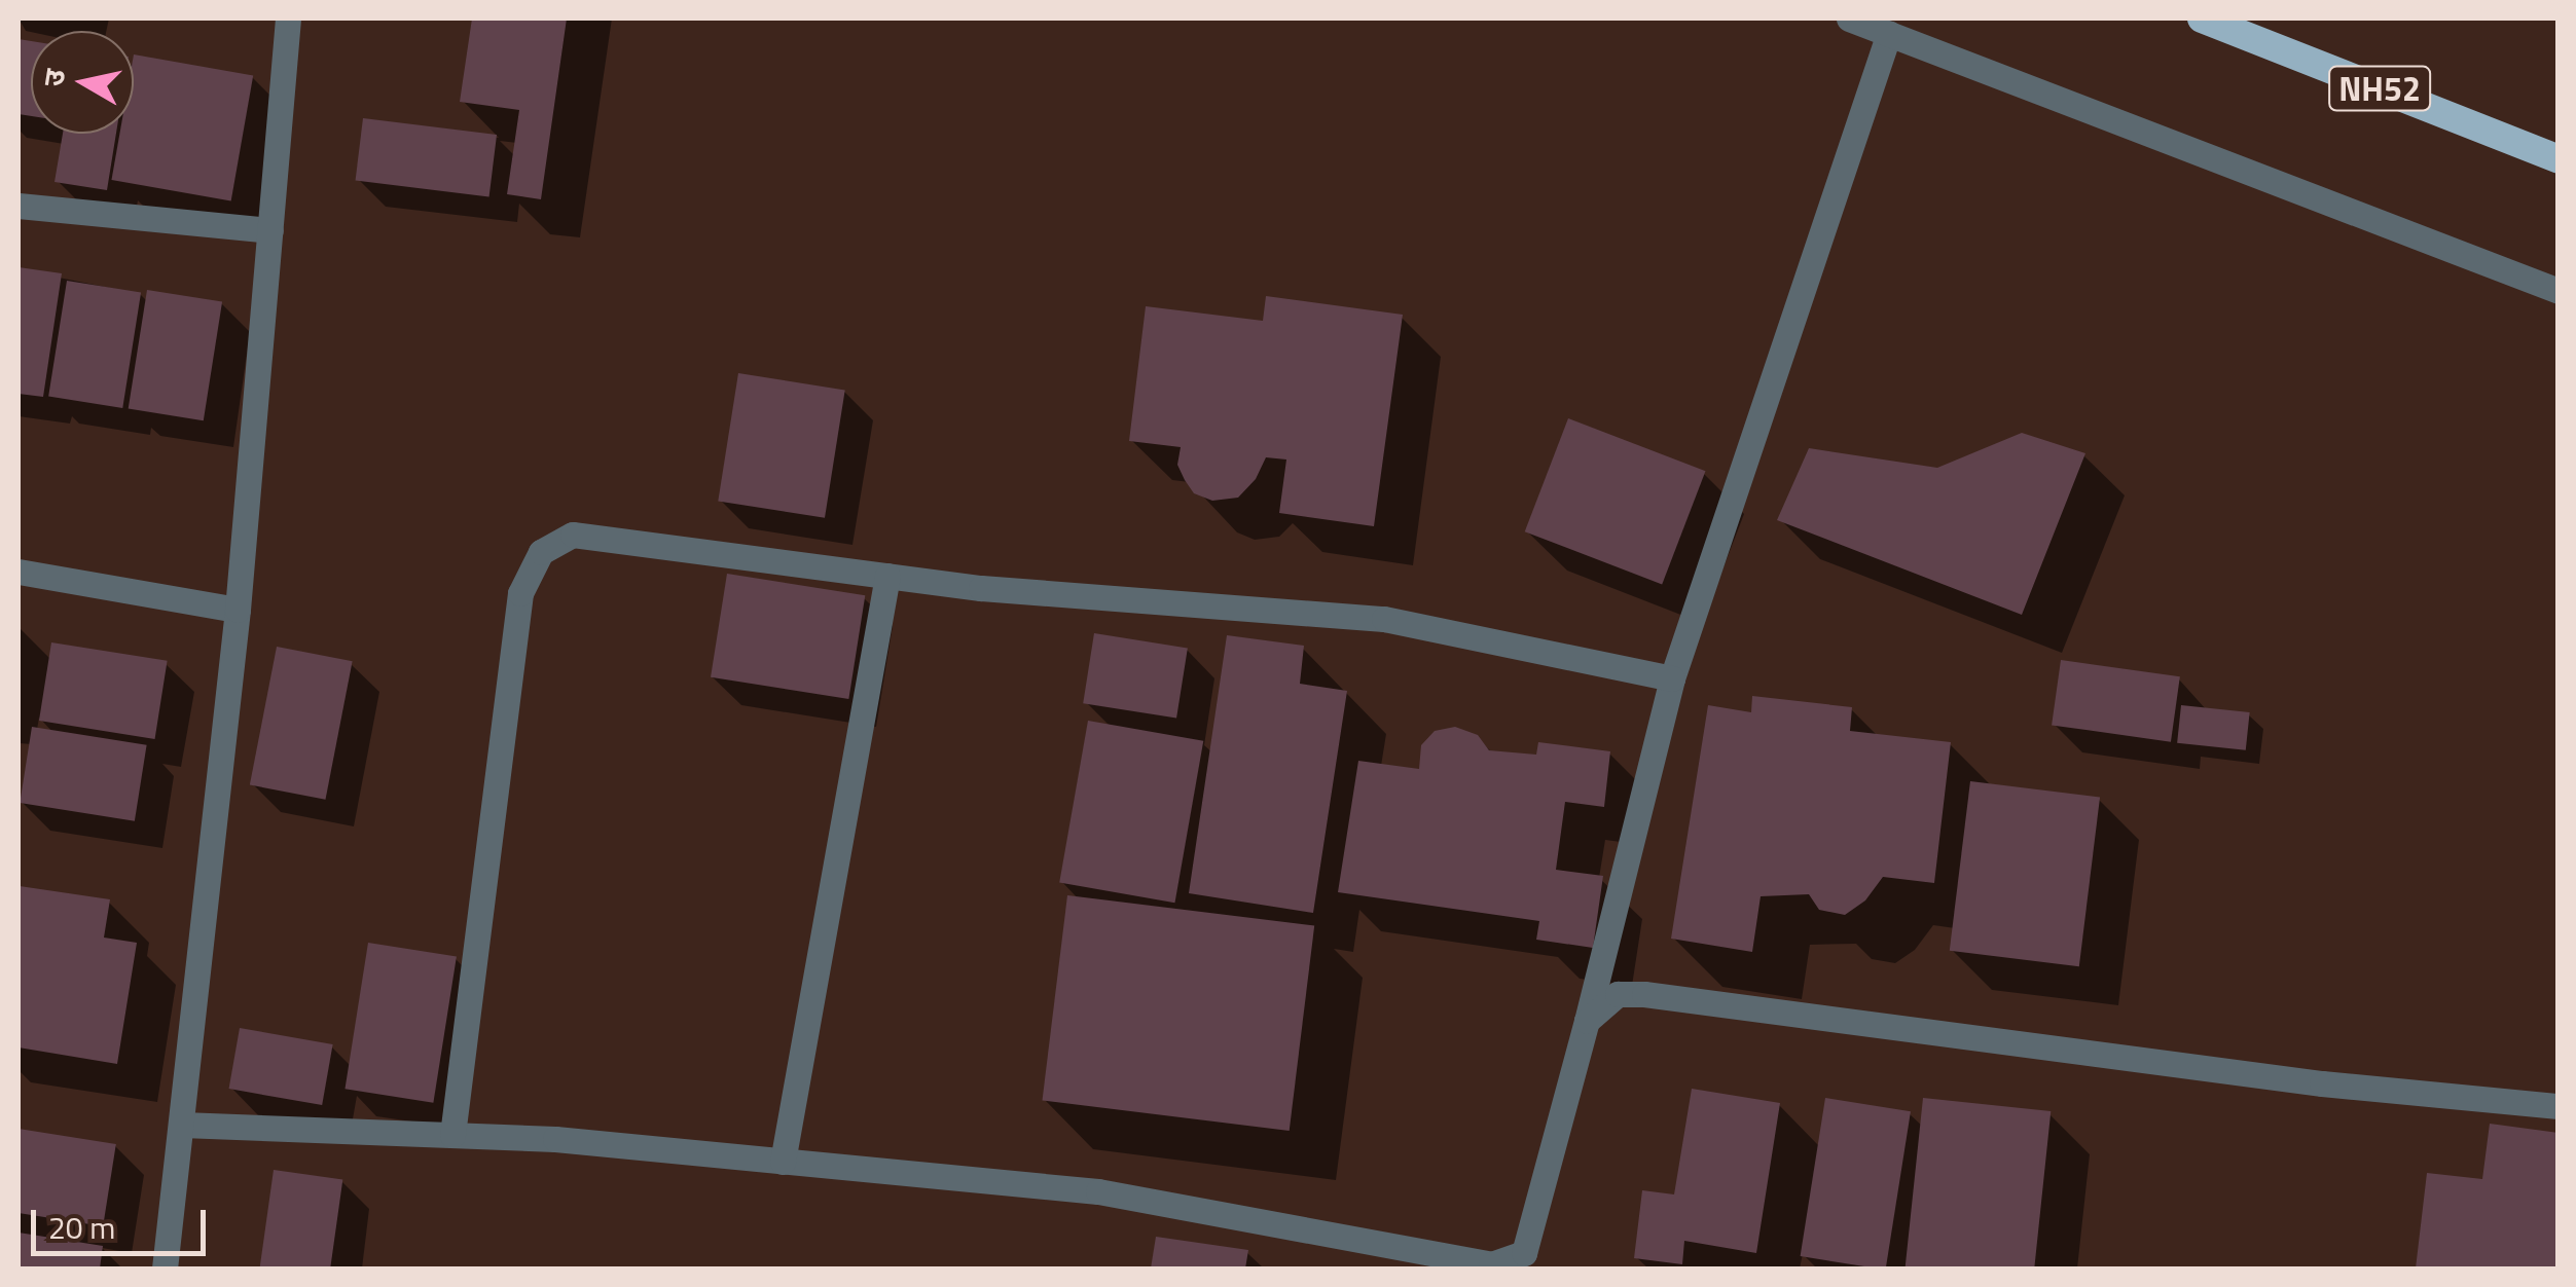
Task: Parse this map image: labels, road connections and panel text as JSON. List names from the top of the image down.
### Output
{
  "streets": {
    "highway": ["NH52"]
  },
  "scale_bar": "20 m",
  "north": "left"
}
